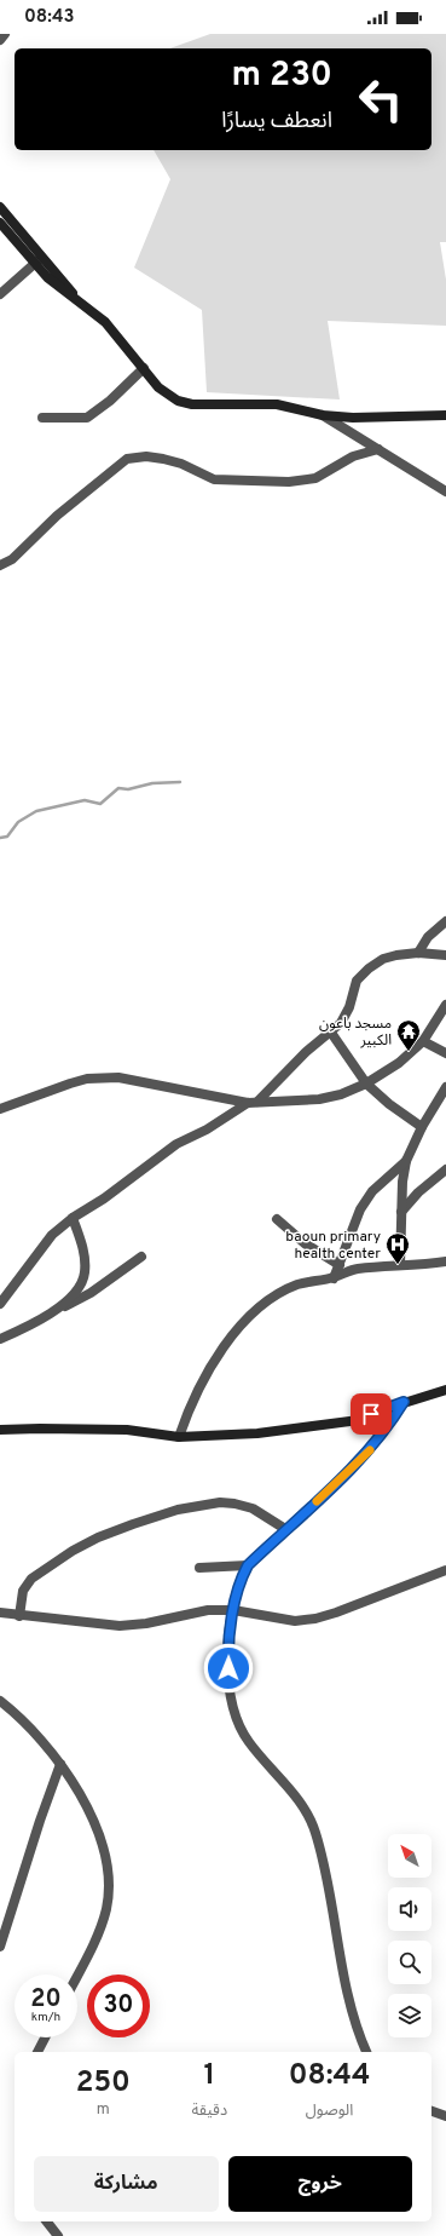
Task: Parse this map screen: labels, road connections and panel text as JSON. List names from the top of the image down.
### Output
{
  "places": {
    "temple": ["مسجد باعون الكبير"],
    "hospital": ["baoun primary health center"]
  },
  "north": "top left",
  "page": {
    "status": "08:43",
    "turn": ["230 m", "انعطف يسارًا"],
    "speed": "20 km/h",
    "limit": "30",
    "eta": [
      "08:44",
      "الوصول",
      "1",
      "دقيقة",
      "250",
      "m"
    ],
    "buttons": ["خروج", "مشاركة"]
  }
}
